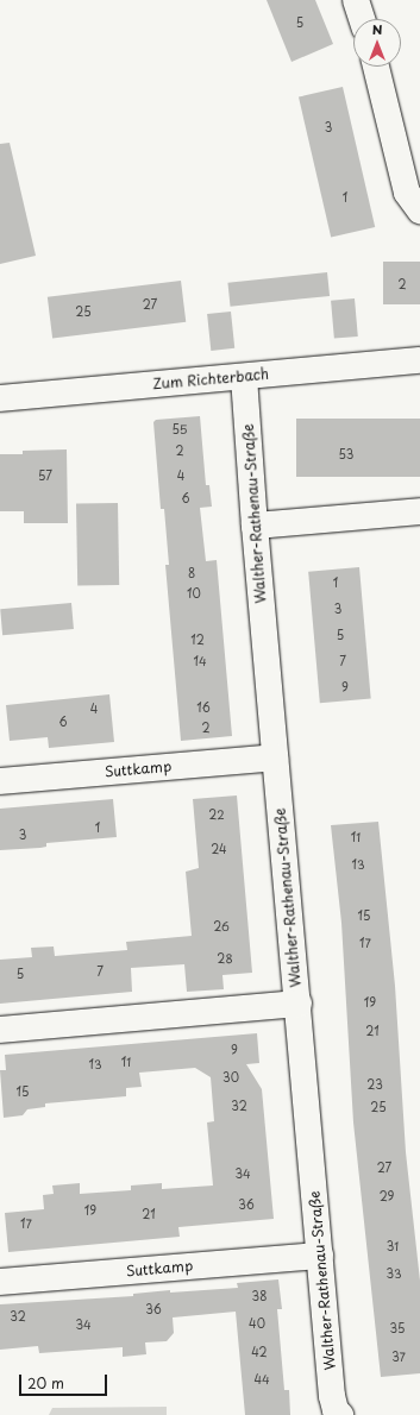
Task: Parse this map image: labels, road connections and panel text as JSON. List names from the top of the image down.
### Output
{
  "streets": {
    "street": ["Zum Richterbach", "Walther-Rathenau-Straße", "Suttkamp"]
  },
  "crossings": [
    ["Zum Richterbach", "Walther-Rathenau-Straße"],
    ["Walther-Rathenau-Straße", "Suttkamp"]
  ],
  "house_numbers": [
    "5",
    "3",
    "1",
    "2",
    "27",
    "25",
    "55",
    "2",
    "53",
    "57",
    "4",
    "6",
    "8",
    "1",
    "10",
    "3",
    "5",
    "12",
    "14",
    "7",
    "9",
    "16",
    "4",
    "6",
    "2",
    "22",
    "1",
    "3",
    "11",
    "24",
    "13",
    "15",
    "26",
    "17",
    "28",
    "7",
    "5",
    "19",
    "21",
    "9",
    "11",
    "13",
    "30",
    "23",
    "15",
    "32",
    "25",
    "27",
    "34",
    "29",
    "36",
    "19",
    "21",
    "17",
    "31",
    "33",
    "38",
    "36",
    "32",
    "40",
    "34",
    "35",
    "42",
    "37",
    "44"
  ],
  "scale_bar": "20 m",
  "north": "top"
}
